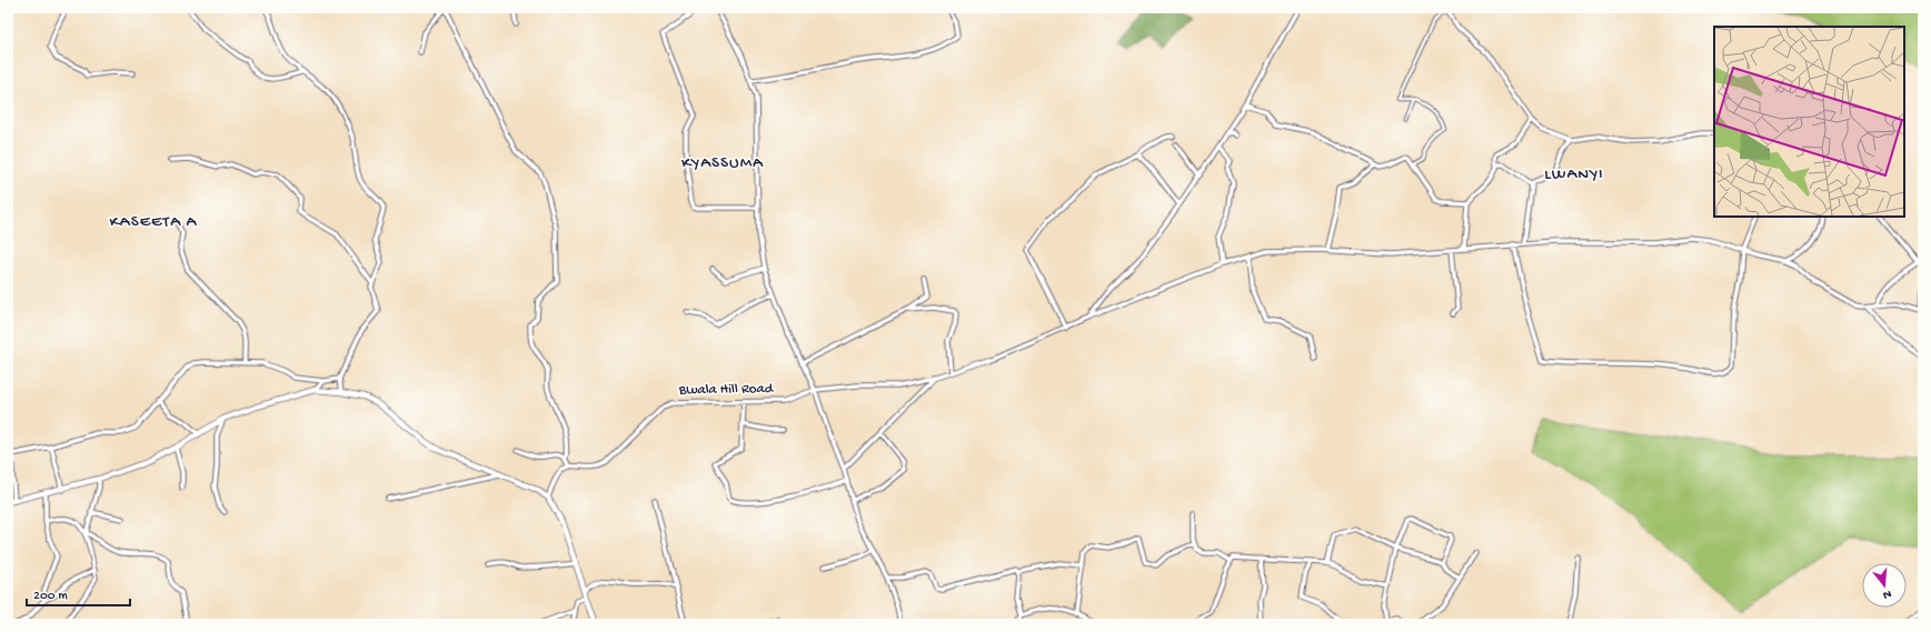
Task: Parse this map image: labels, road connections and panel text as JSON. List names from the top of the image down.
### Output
{
  "streets": {
    "street": ["Bwala Hill Road"]
  },
  "districts": ["KYASSUMA", "LWANYI", "KASEETA A"],
  "scale_bar": "200 m",
  "north": "bottom"
}
